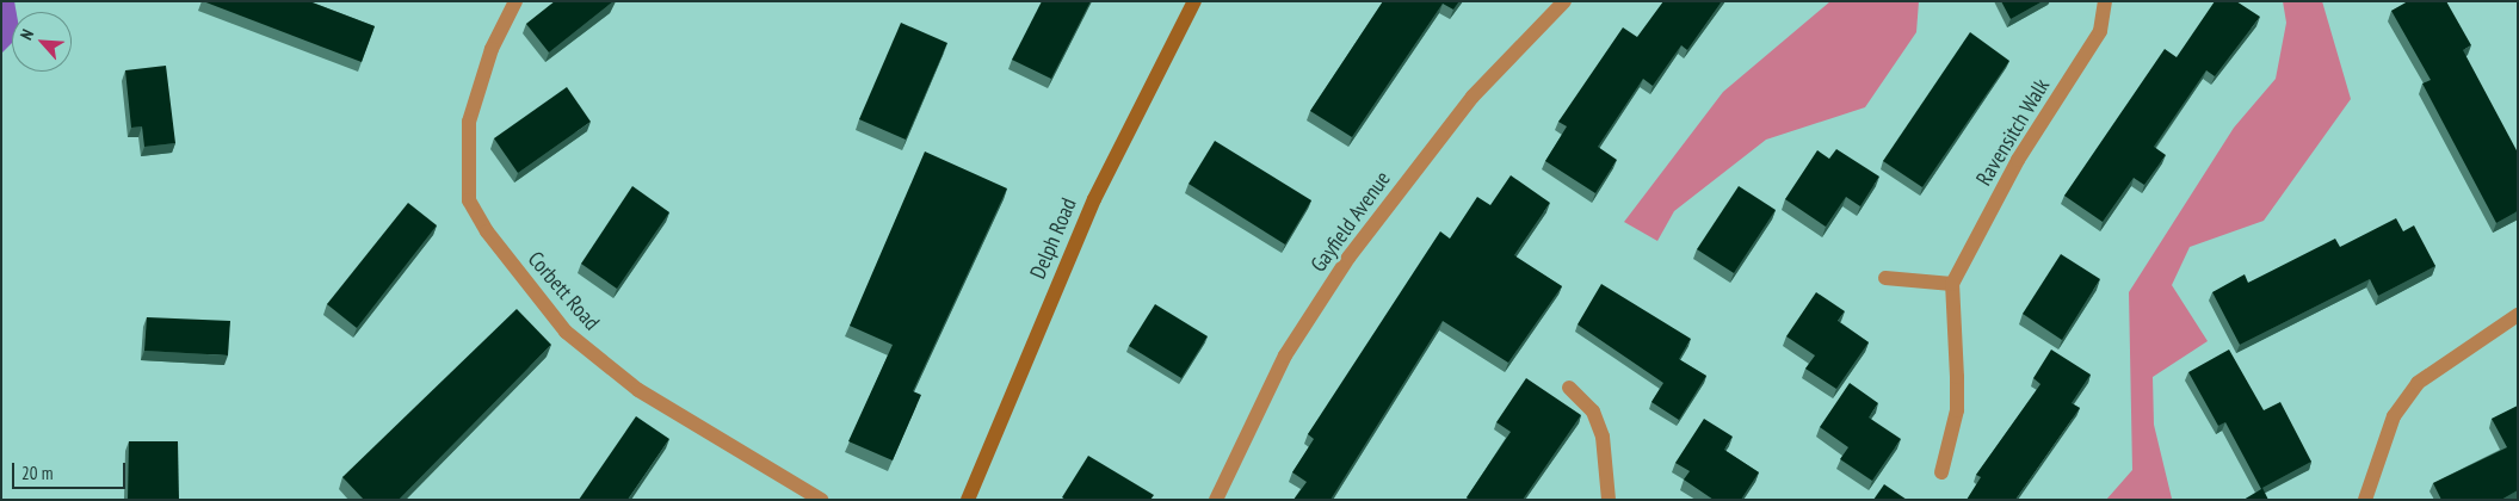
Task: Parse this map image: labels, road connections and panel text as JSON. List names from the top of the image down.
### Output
{
  "streets": {
    "main road": ["Delph Road"],
    "street": ["Ravensitch Walk", "Gayfield Avenue", "Corbett Road"]
  },
  "scale_bar": "20 m",
  "north": "top left"
}
